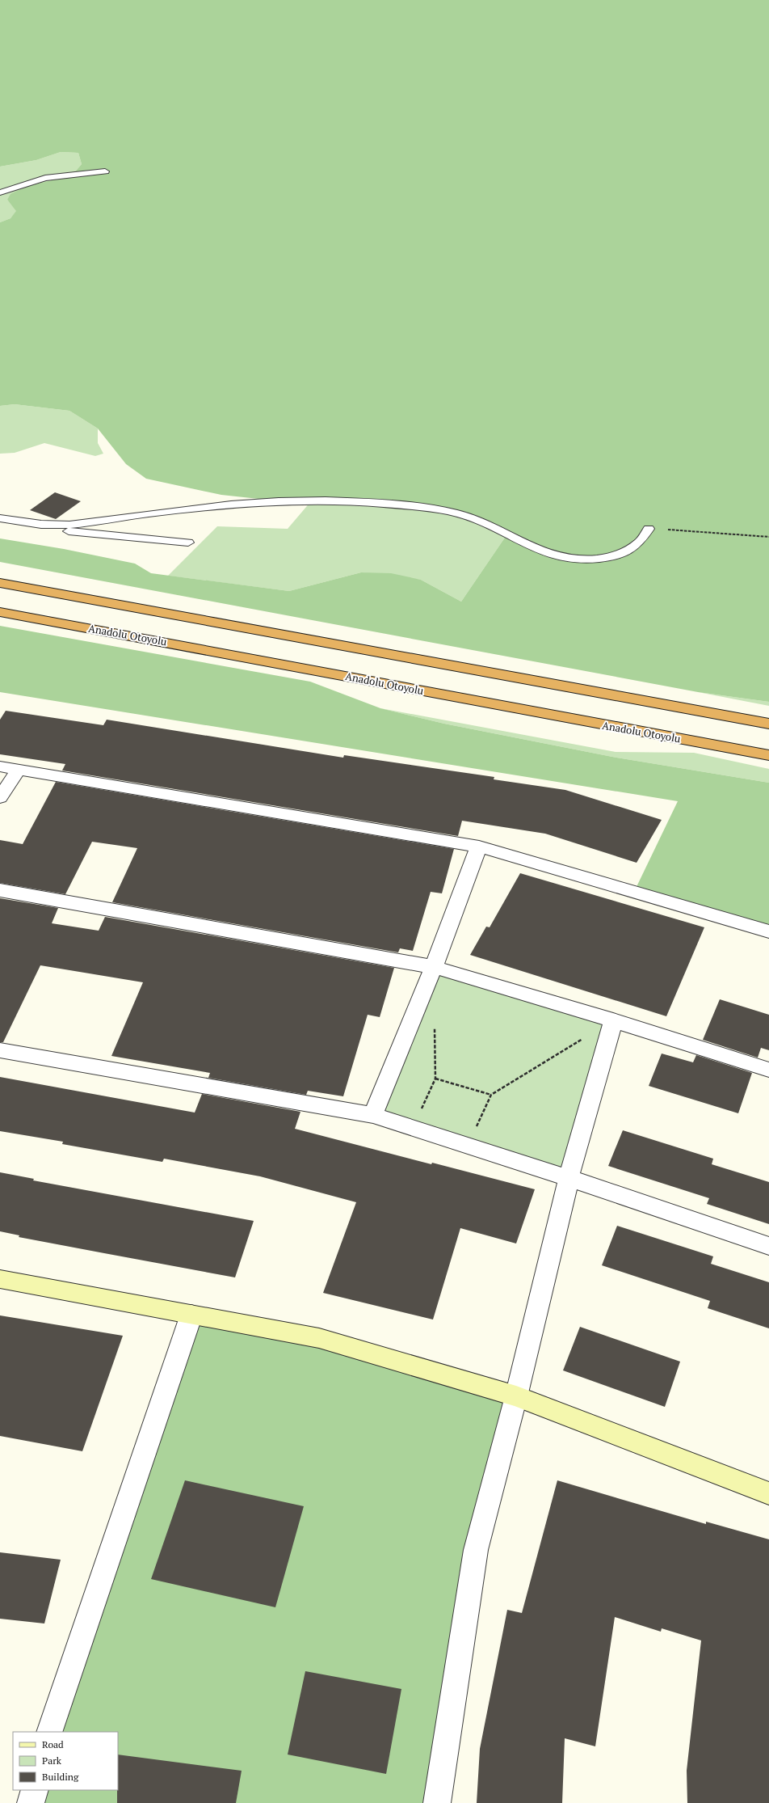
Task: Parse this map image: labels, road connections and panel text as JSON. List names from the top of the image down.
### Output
{
  "streets": {
    "highway": ["Anadolu Otoyolu"]
  },
  "legend": ["Road", "Park", "Building"]
}
